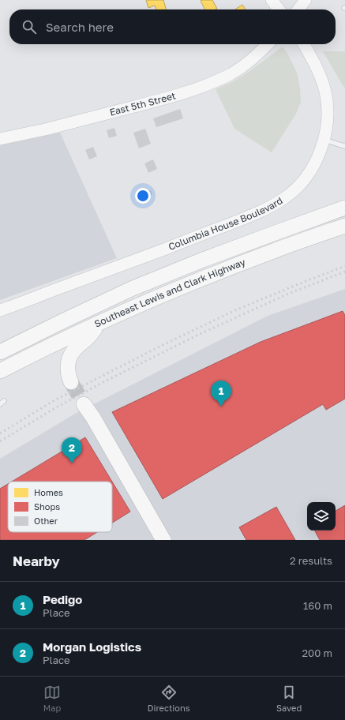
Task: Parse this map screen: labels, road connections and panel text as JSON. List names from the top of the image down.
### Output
{
  "streets": {
    "highway": ["Southeast Lewis and Clark Highway"],
    "street": ["East 5th Street", "Columbia House Boulevard"]
  },
  "legend": ["Homes", "Shops", "Other"],
  "page": {
    "search": "Search here",
    "pins": ["1", "2"],
    "heading": ["Nearby", "2 results"],
    "list": [
      {
        "mark": "1",
        "name": "Pedigo",
        "note": "Place",
        "value": "160 m"
      },
      {
        "mark": "2",
        "name": "Morgan Logistics",
        "note": "Place",
        "value": "200 m"
      }
    ],
    "nav": ["Map", "Directions", "Saved"]
  }
}
